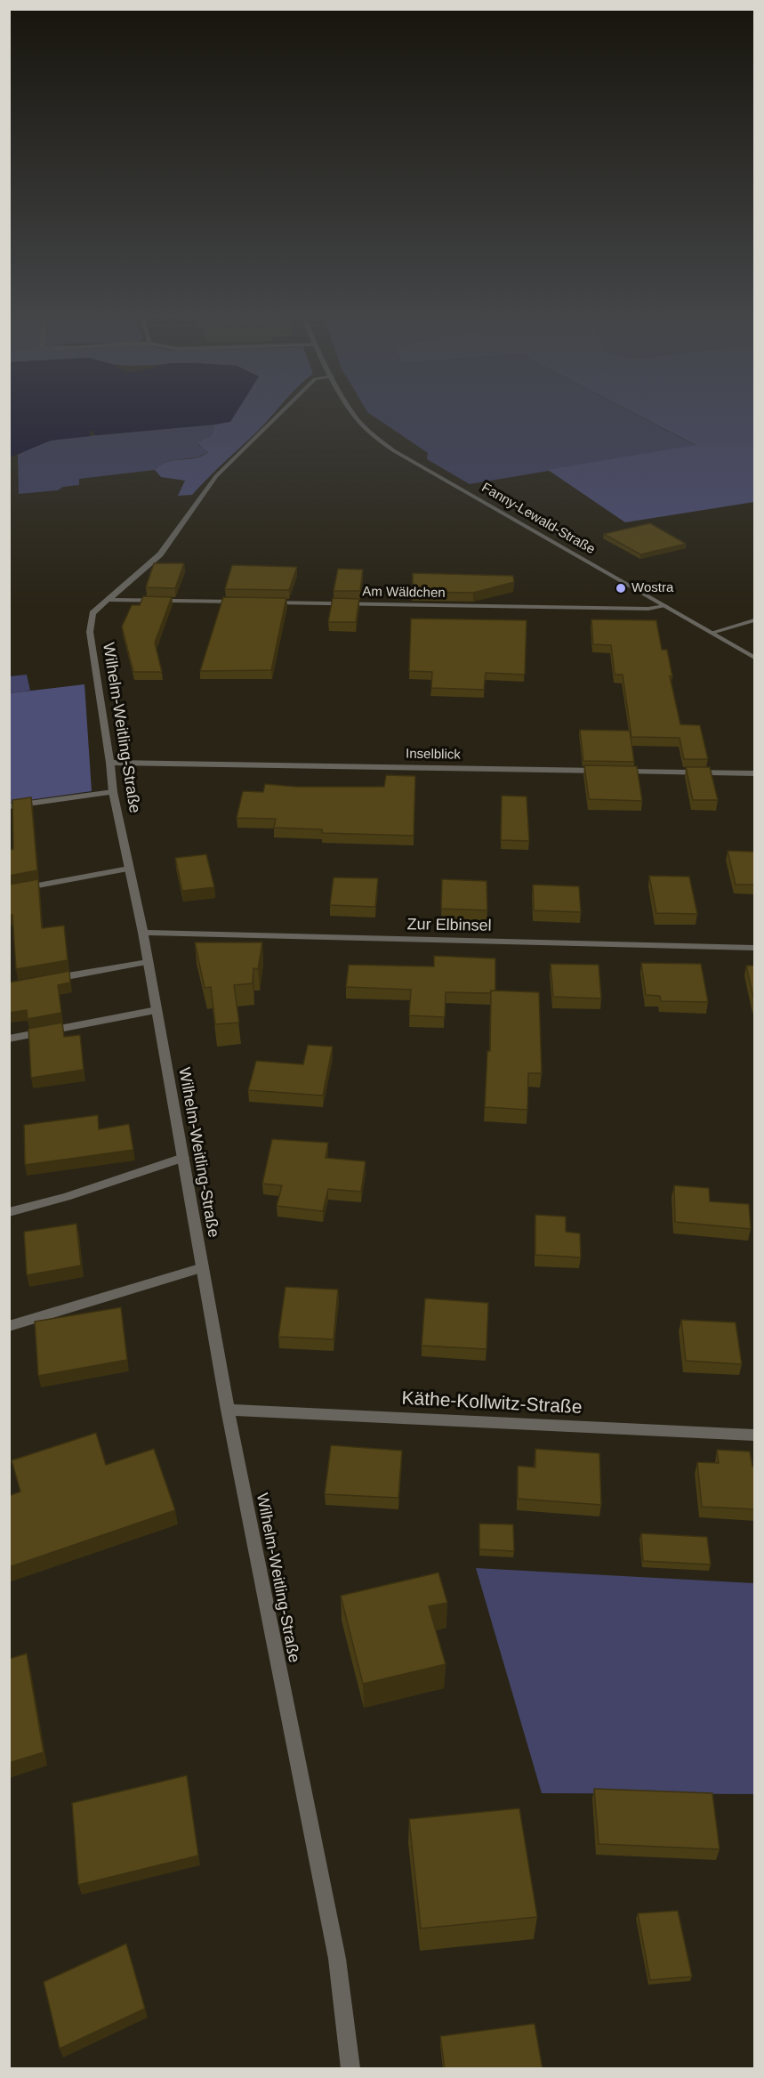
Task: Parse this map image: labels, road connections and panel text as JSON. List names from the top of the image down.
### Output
{
  "streets": {
    "street": [
      "Fanny-Lewald-Straße",
      "Am Wäldchen",
      "Wilhelm-Weitling-Straße",
      "Inselblick",
      "Zur Elbinsel",
      "Käthe-Kollwitz-Straße"
    ]
  },
  "crossings": [
    ["Fanny-Lewald-Straße", "Am Wäldchen"],
    ["Wilhelm-Weitling-Straße", "Inselblick"],
    ["Wilhelm-Weitling-Straße", "Zur Elbinsel"],
    ["Wilhelm-Weitling-Straße", "Käthe-Kollwitz-Straße"]
  ],
  "places": ["Wostra"]
}
